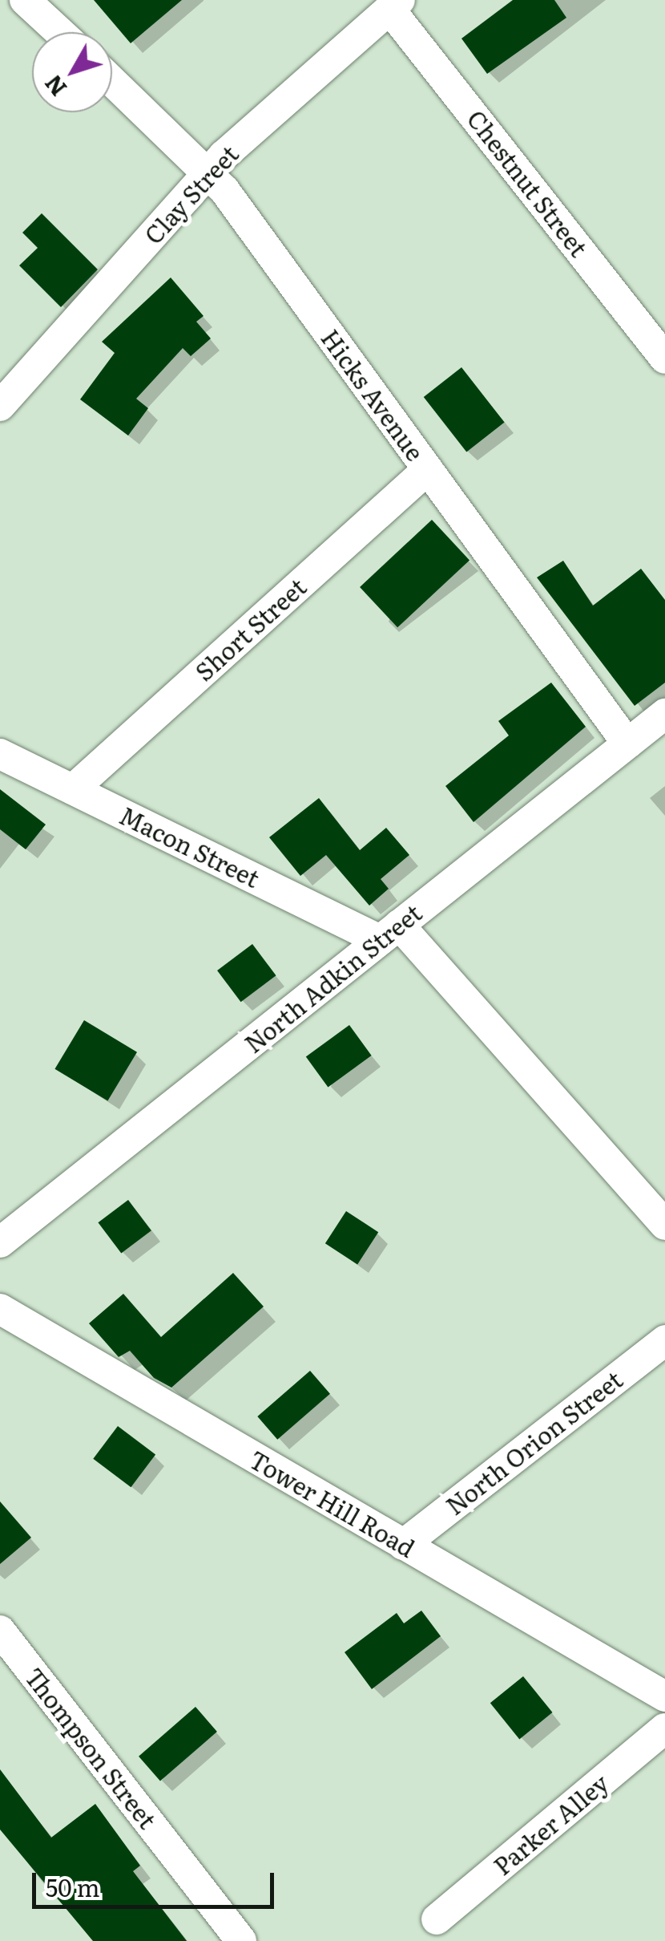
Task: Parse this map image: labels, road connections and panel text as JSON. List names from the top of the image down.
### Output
{
  "streets": {
    "street": [
      "Chestnut Street",
      "Clay Street",
      "Hicks Avenue",
      "Short Street",
      "Macon Street",
      "North Adkin Street",
      "North Orion Street",
      "Tower Hill Road",
      "Thompson Street",
      "Parker Alley"
    ]
  },
  "crossings": [
    ["Chestnut Street", "Clay Street"],
    ["Clay Street", "Hicks Avenue"],
    ["Hicks Avenue", "Short Street"],
    ["Hicks Avenue", "North Adkin Street"],
    ["Short Street", "Macon Street"],
    ["Macon Street", "North Adkin Street"],
    ["North Orion Street", "Tower Hill Road"]
  ],
  "scale_bar": "50 m",
  "north": "bottom left"
}
